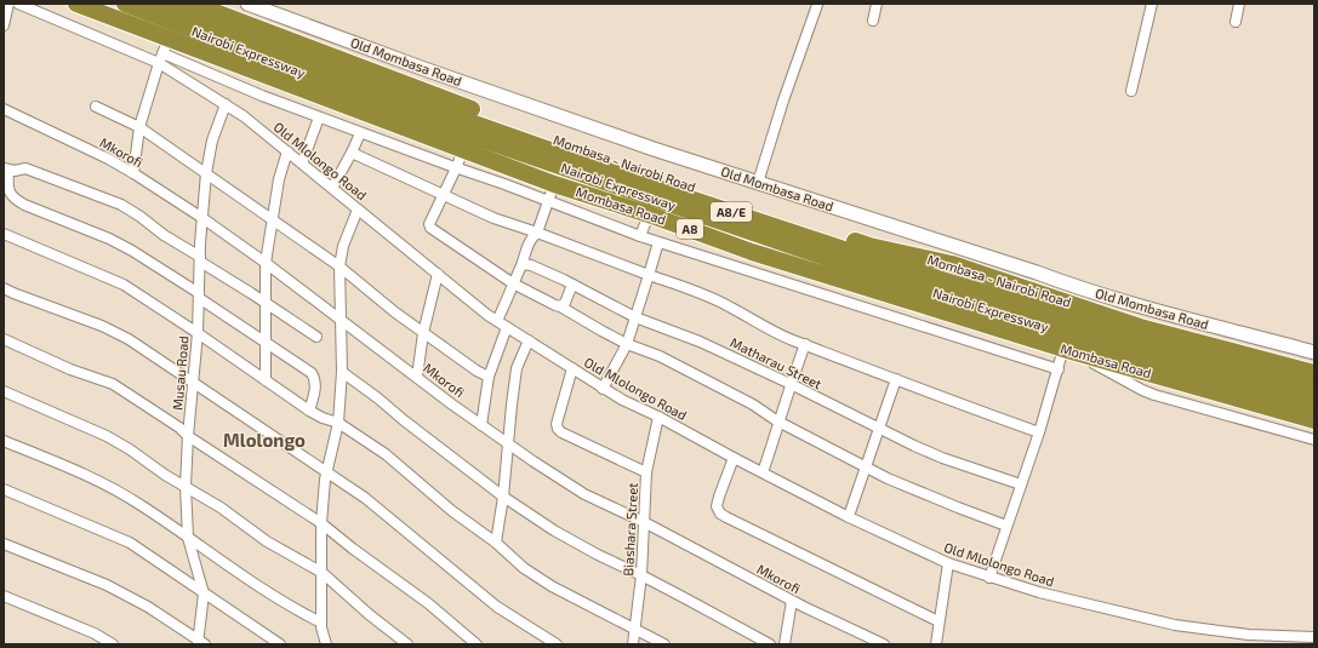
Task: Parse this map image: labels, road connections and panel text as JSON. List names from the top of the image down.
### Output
{
  "streets": {
    "highway": [
      "Nairobi Expressway",
      "Mombasa - Nairobi Road",
      "Mombasa Road",
      "A8/E",
      "A8"
    ],
    "street": [
      "Old Mombasa Road",
      "Mkorofi",
      "Old Mlolongo Road",
      "Matharau Street",
      "Musau Road",
      "Biashara Street"
    ]
  },
  "crossings": [
    ["Mkorofi", "Musau Road"],
    ["Mkorofi", "Biashara Street"],
    ["Old Mlolongo Road", "Musau Road"],
    ["Old Mlolongo Road", "Biashara Street"]
  ],
  "districts": ["Mlolongo"]
}
